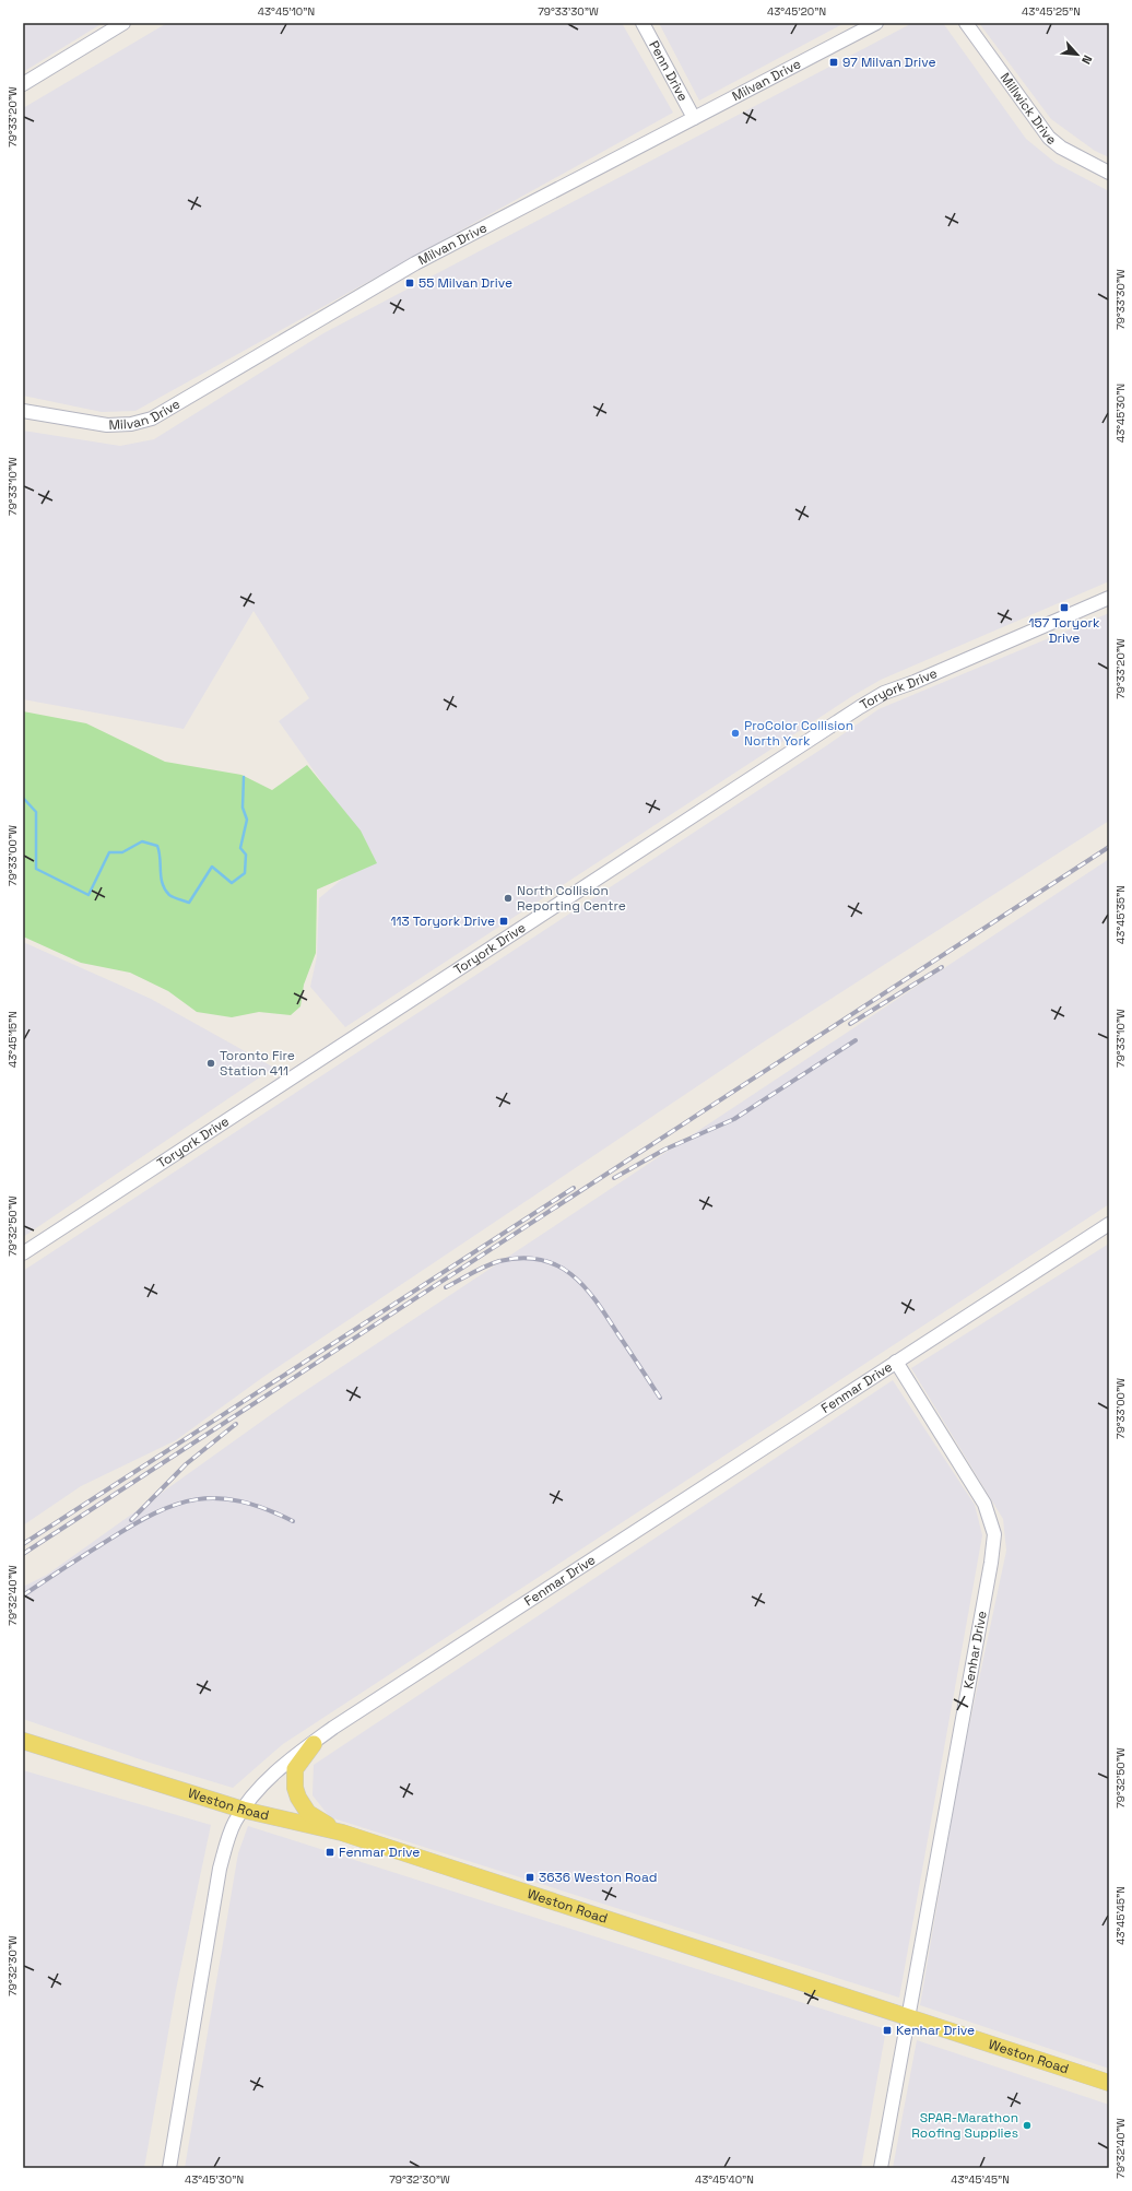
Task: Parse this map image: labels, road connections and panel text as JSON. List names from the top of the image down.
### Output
{
  "streets": {
    "main road": ["Weston Road"],
    "street": [
      "Penn Drive",
      "Milvan Drive",
      "Millwick Drive",
      "Toryork Drive",
      "Fenmar Drive",
      "Kenhar Drive"
    ]
  },
  "crossings": [
    ["Penn Drive", "Milvan Drive"],
    ["Fenmar Drive", "Kenhar Drive"],
    ["Fenmar Drive", "Weston Road"],
    ["Kenhar Drive", "Weston Road"]
  ],
  "places": {
    "transit": [
      "97 Milvan Drive",
      "55 Milvan Drive",
      "157 Toryork Drive",
      "113 Toryork Drive",
      "Fenmar Drive",
      "3636 Weston Road",
      "Kenhar Drive"
    ],
    "other": [
      "ProColor Collision North York",
      "North Collision Reporting Centre",
      "Toronto Fire Station 411",
      "SPAR-Marathon Roofing Supplies"
    ]
  },
  "north": "bottom right",
  "coordinates": [
    "43°45'10\"N",
    "79°33'30\"W",
    "43°45'20\"N",
    "43°45'25\"N",
    "79°33'20\"W",
    "43°45'30\"N",
    "79°33'10\"W",
    "79°33'00\"W",
    "43°45'35\"N",
    "43°45'15\"N",
    "79°32'50\"W",
    "79°32'40\"W",
    "43°45'45\"N",
    "79°32'30\"W",
    "43°45'40\"N"
  ]
}
